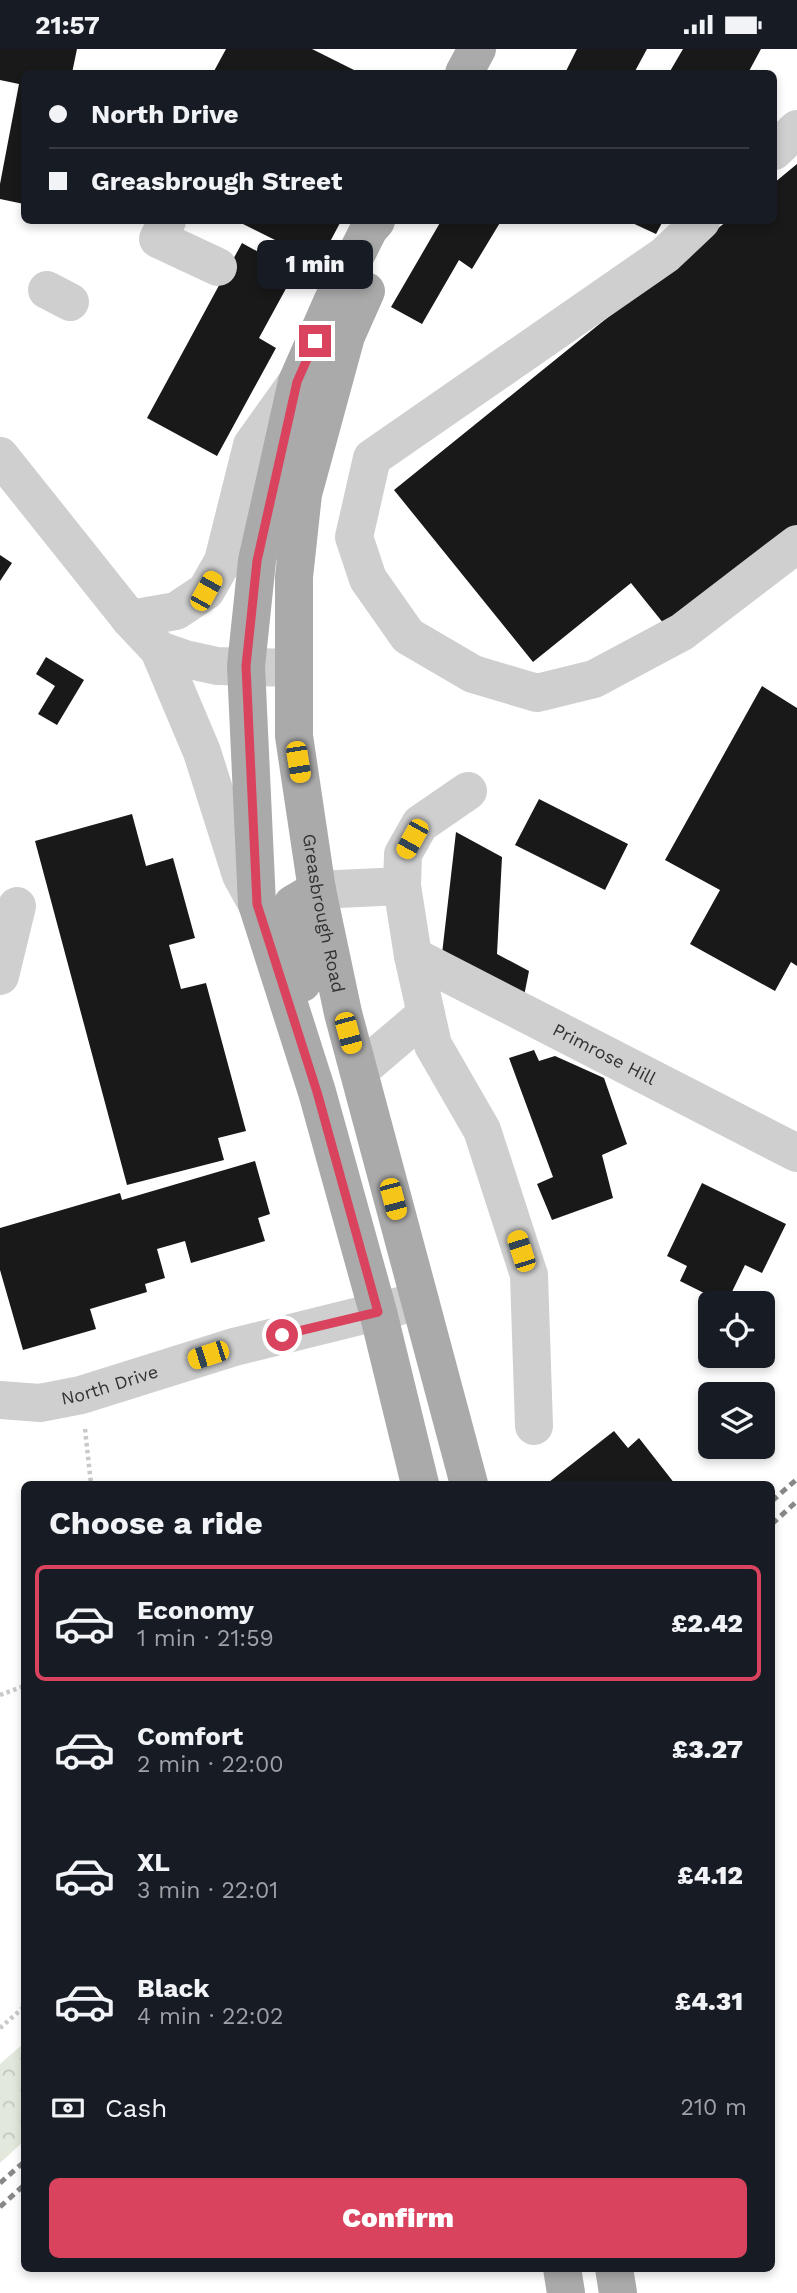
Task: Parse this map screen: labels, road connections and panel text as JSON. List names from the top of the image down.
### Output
{
  "streets": {
    "main road": ["Greasbrough Road"],
    "street": ["Primrose Hill", "North Drive"]
  },
  "crossings": [
    ["Greasbrough Road", "North Drive"]
  ],
  "page": {
    "status": "21:57",
    "banner": ["North Drive", "Greasbrough Street"],
    "bubble": "1 min",
    "heading": "Choose a ride",
    "list": [
      {
        "name": "Economy",
        "note": "1 min · 21:59",
        "value": "£2.42"
      },
      {
        "name": "Comfort",
        "note": "2 min · 22:00",
        "value": "£3.27"
      },
      {
        "name": "XL",
        "note": "3 min · 22:01",
        "value": "£4.12"
      },
      {
        "name": "Black",
        "note": "4 min · 22:02",
        "value": "£4.31"
      }
    ],
    "pay": ["Cash", "210 m"],
    "buttons": "Confirm"
  }
}
